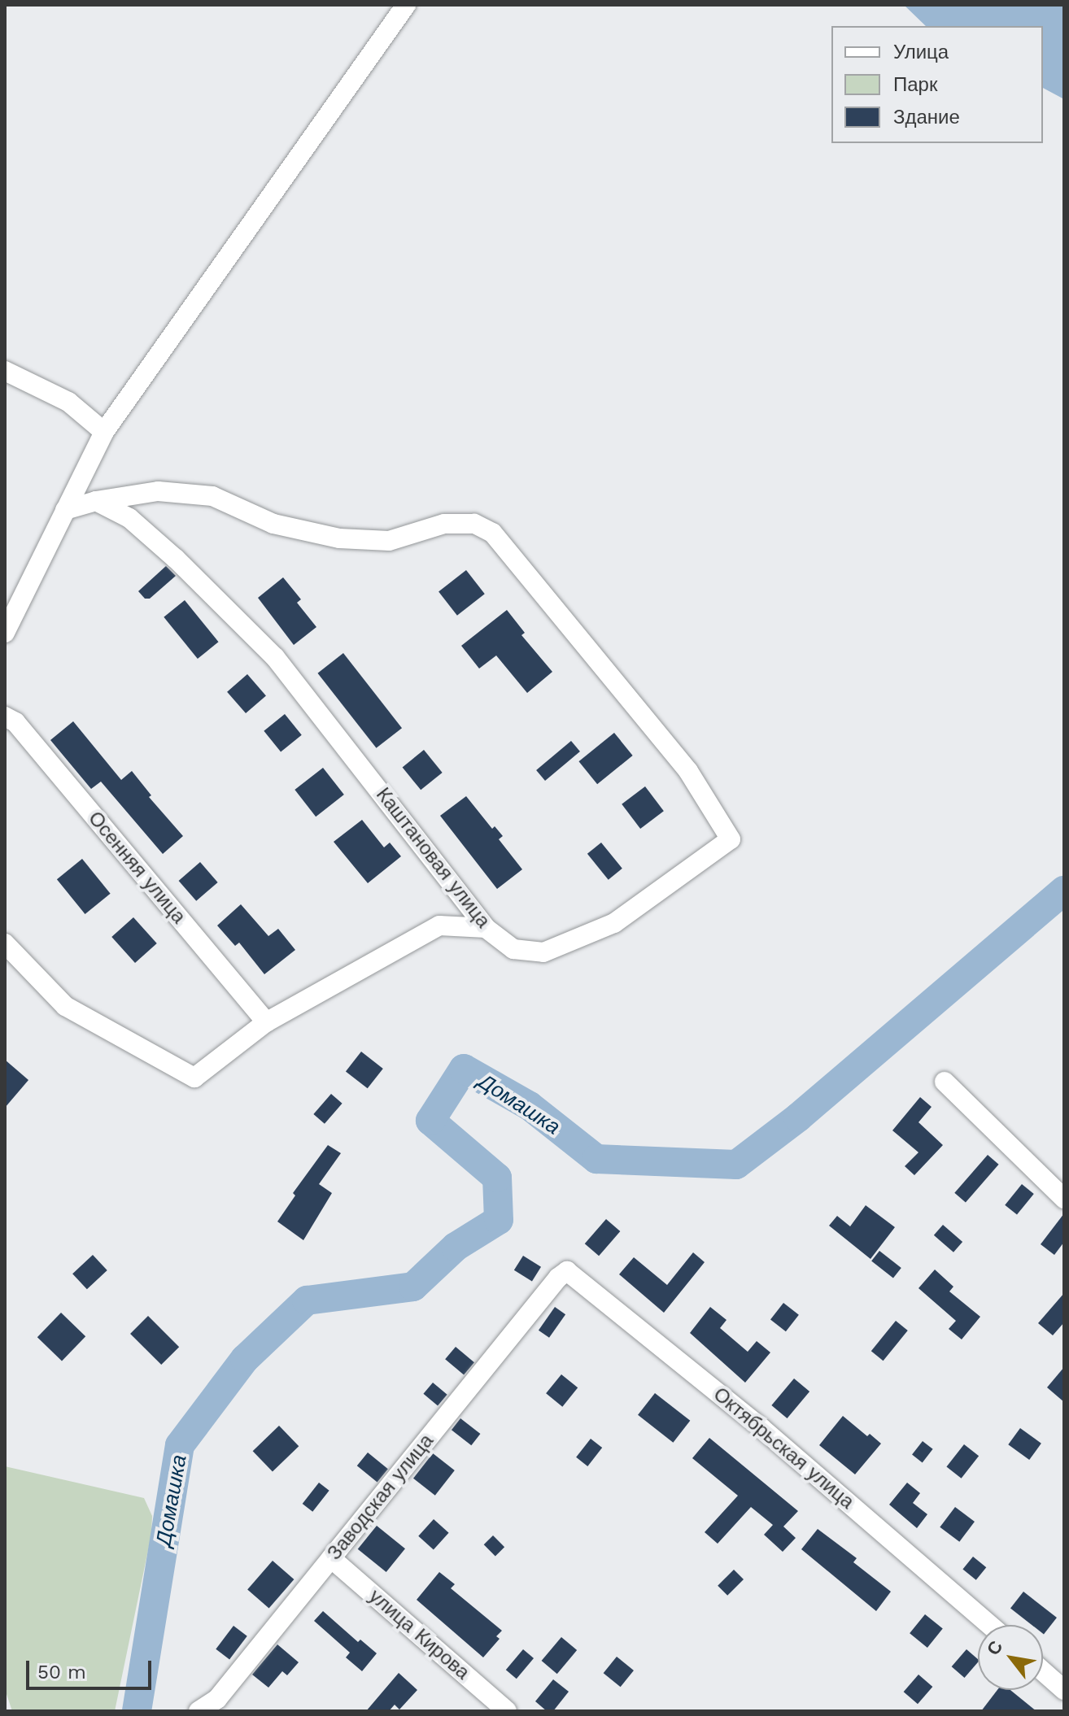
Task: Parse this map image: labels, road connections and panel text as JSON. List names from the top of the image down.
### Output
{
  "streets": {
    "street": [
      "Каштановая улица",
      "Осенняя улица",
      "Октябрьская улица",
      "Заводская улица",
      "улица Кирова"
    ]
  },
  "crossings": [
    ["Октябрьская улица", "Заводская улица"],
    ["Заводская улица", "улица Кирова"]
  ],
  "water": ["Домашка"],
  "legend": ["Улица", "Парк", "Здание"],
  "scale_bar": "50 m",
  "north": "top left"
}
